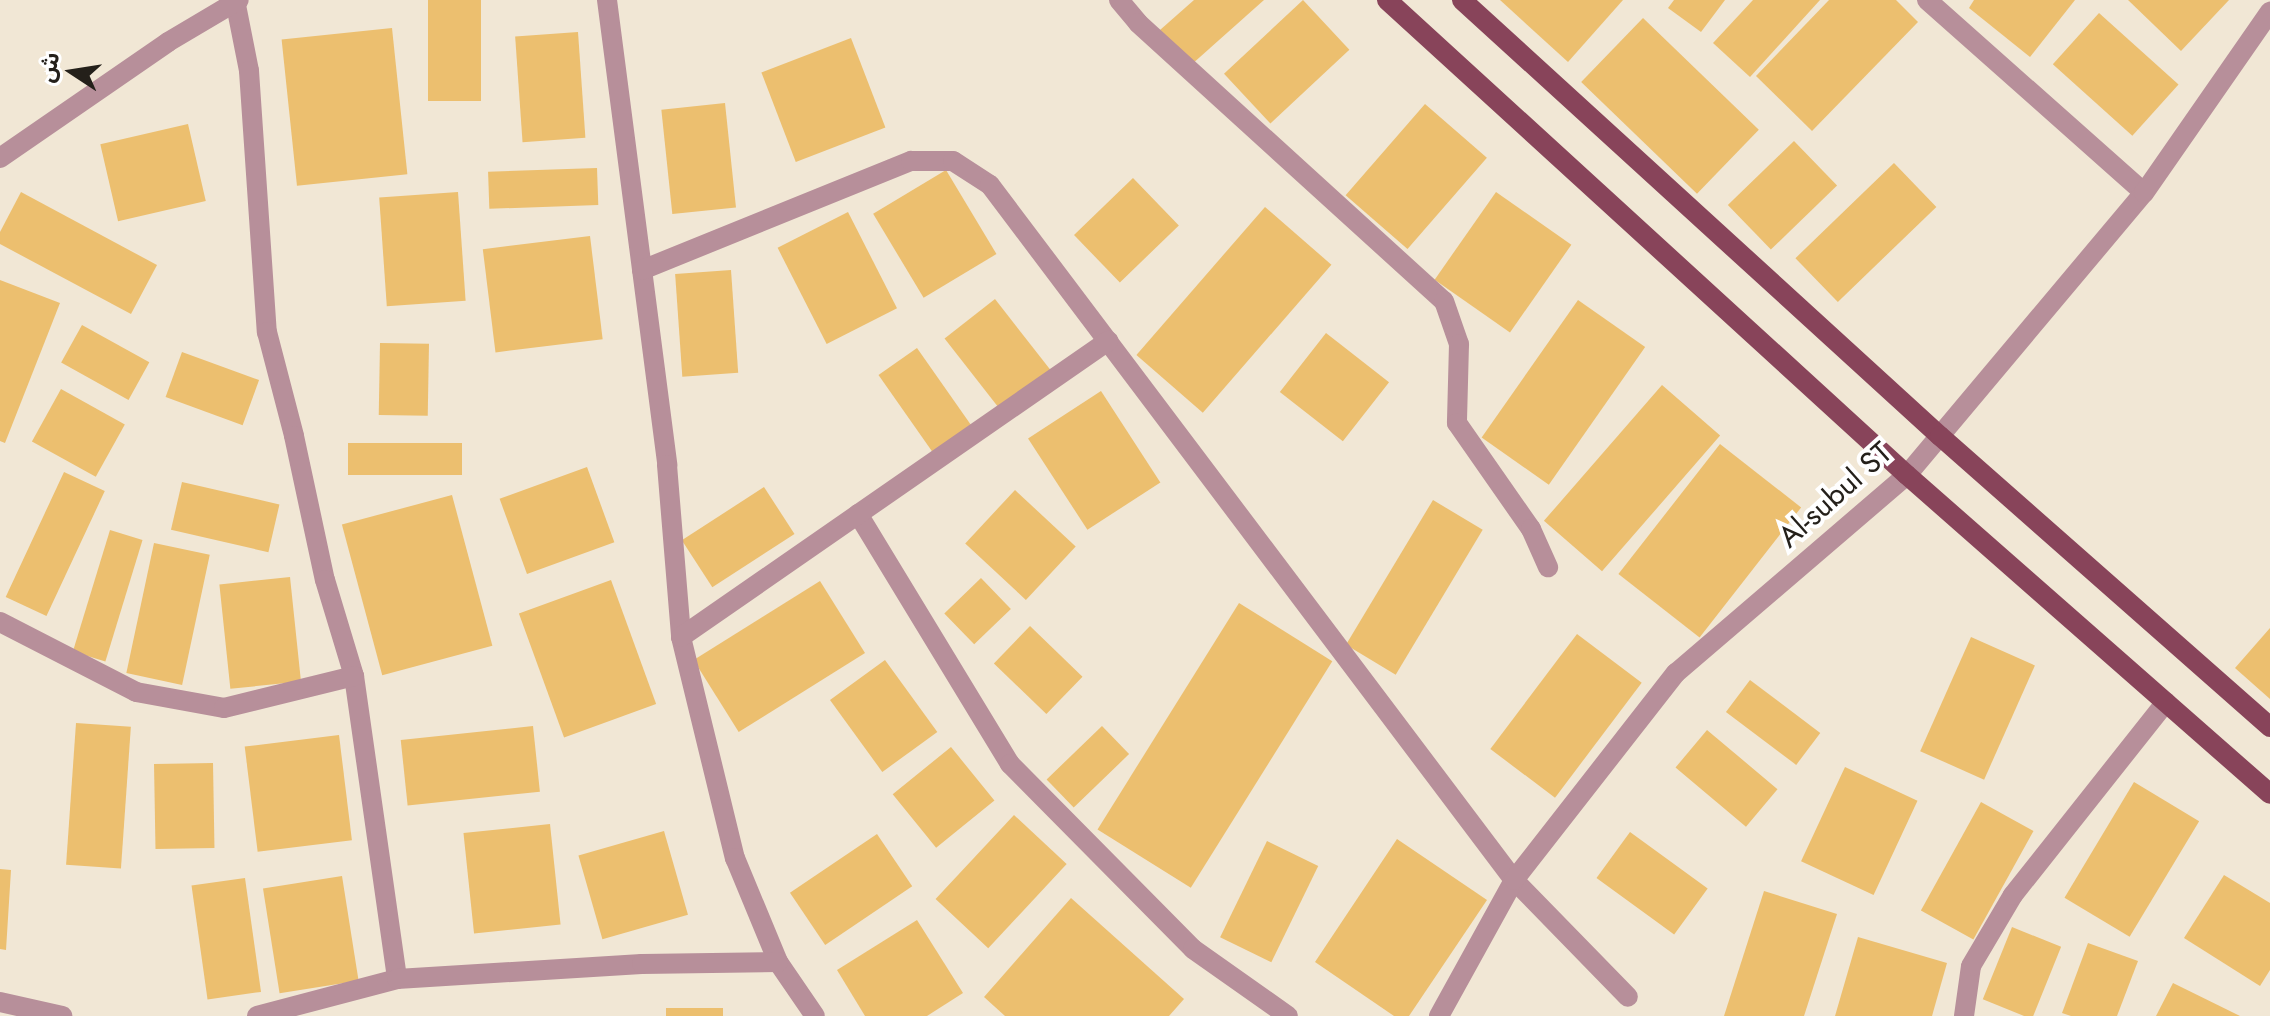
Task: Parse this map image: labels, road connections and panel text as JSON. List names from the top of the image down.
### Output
{
  "streets": {
    "street": ["Al-subul ST"]
  },
  "north": "left"
}
